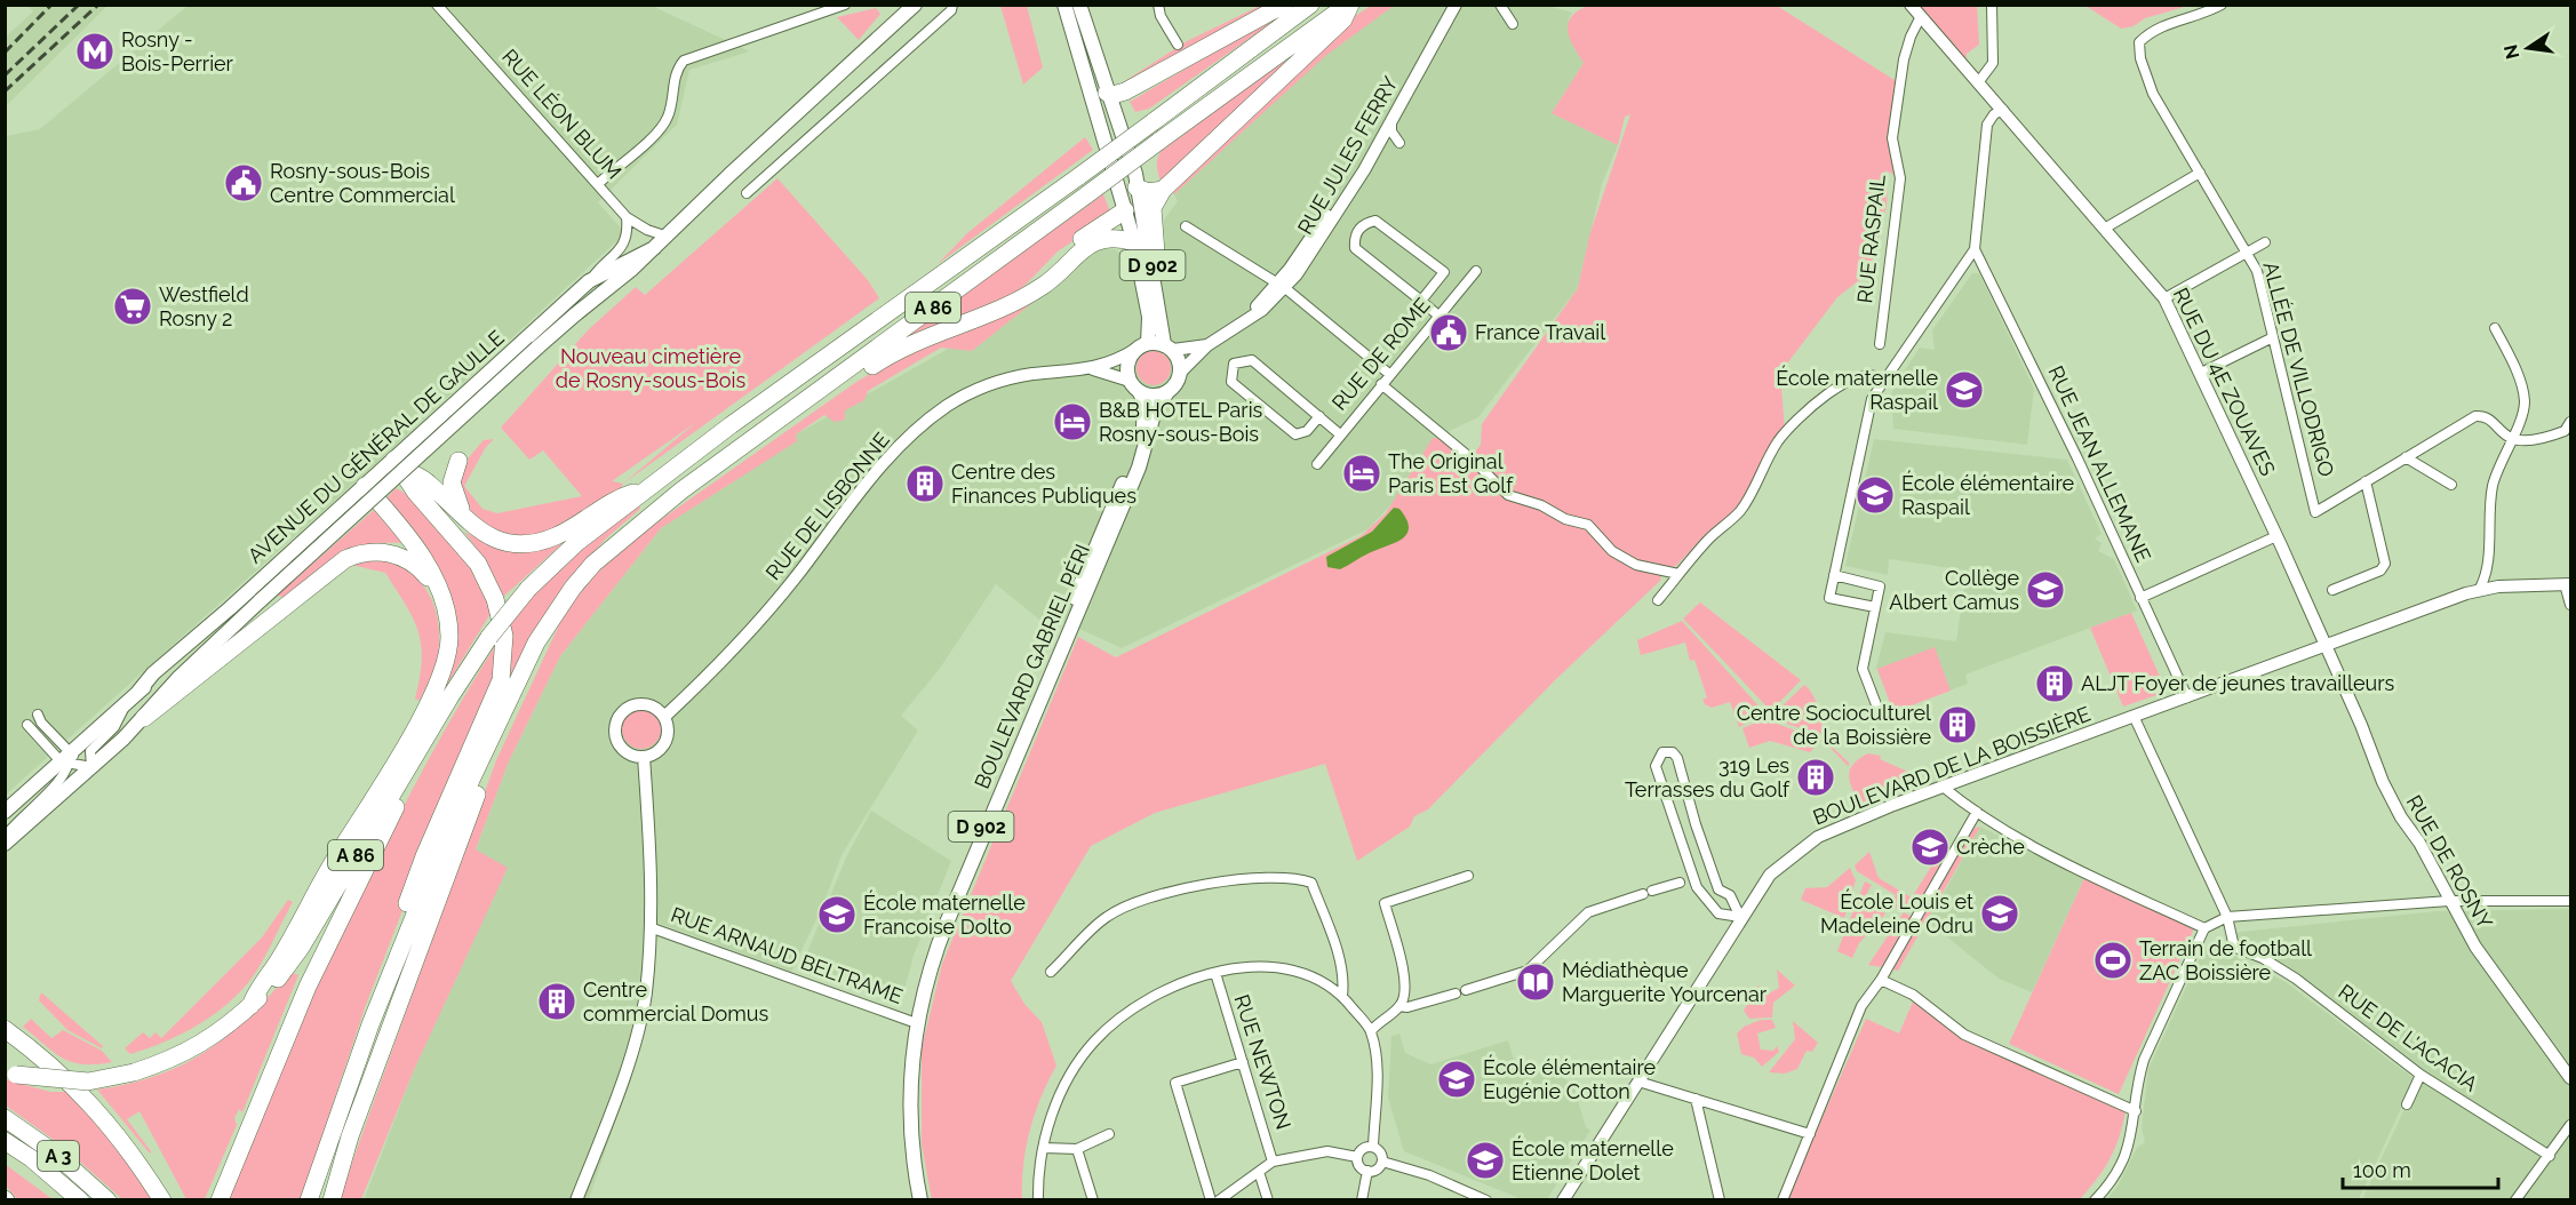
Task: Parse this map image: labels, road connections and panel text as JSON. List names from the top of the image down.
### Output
{
  "streets": {
    "highway": ["A 86", "A 3"],
    "main road": [
      "RUE JULES FERRY",
      "D 902",
      "RUE DU 4E ZOUAVES",
      "AVENUE DU GÉNÉRAL DE GAULLE",
      "RUE DE LISBONNE",
      "BOULEVARD GABRIEL PÉRI",
      "BOULEVARD DE LA BOISSIÈRE",
      "RUE DE ROSNY"
    ],
    "street": [
      "RUE LÉON BLUM",
      "RUE RASPAIL",
      "RUE DE ROME",
      "ALLÉE DE VILLODRIGO",
      "RUE JEAN ALLEMANE",
      "RUE ARNAUD BELTRAME",
      "RUE DE L'ACACIA",
      "RUE NEWTON"
    ]
  },
  "crossings": [
    ["RUE LÉON BLUM", "AVENUE DU GÉNÉRAL DE GAULLE"],
    ["RUE JULES FERRY", "D 902"],
    ["RUE JULES FERRY", "RUE DE LISBONNE"],
    ["RUE JULES FERRY", "BOULEVARD GABRIEL PÉRI"],
    ["RUE RASPAIL", "RUE DU 4E ZOUAVES"],
    ["D 902", "RUE DE LISBONNE"],
    ["D 902", "BOULEVARD GABRIEL PÉRI"],
    ["RUE DU 4E ZOUAVES", "BOULEVARD DE LA BOISSIÈRE"],
    ["RUE DU 4E ZOUAVES", "RUE DE ROSNY"],
    ["RUE JEAN ALLEMANE", "BOULEVARD DE LA BOISSIÈRE"],
    ["RUE DE LISBONNE", "BOULEVARD GABRIEL PÉRI"],
    ["BOULEVARD GABRIEL PÉRI", "RUE ARNAUD BELTRAME"],
    ["BOULEVARD DE LA BOISSIÈRE", "RUE DE ROSNY"],
    ["BOULEVARD DE LA BOISSIÈRE", "RUE DE L'ACACIA"]
  ],
  "parks": ["Nouveau cimetière de Rosny-sous-Bois"],
  "places": {
    "metro station": ["Rosny - Bois-Perrier"],
    "public building": ["Rosny-sous-Bois Centre Commercial", "France Travail"],
    "supermarket": ["Westfield Rosny 2"],
    "school or university": [
      "École maternelle Raspail",
      "École élémentaire Raspail",
      "Collège Albert Camus",
      "Crèche",
      "École Louis et Madeleine Odru",
      "École maternelle Francoise Dolto",
      "École élémentaire Eugénie Cotton",
      "École maternelle Etienne Dolet"
    ],
    "hotel": ["B&B HOTEL Paris Rosny-sous-Bois", "The Original Paris Est Golf"],
    "building": [
      "Centre des Finances Publiques",
      "ALJT Foyer de jeunes travailleurs",
      "Centre Socioculturel de la Boissière",
      "319 Les Terrasses du Golf",
      "Centre commercial Domus"
    ],
    "sports": ["Terrain de football ZAC Boissière"],
    "library": ["Médiathèque Marguerite Yourcenar"]
  },
  "scale_bar": "100 m",
  "north": "left"
}
